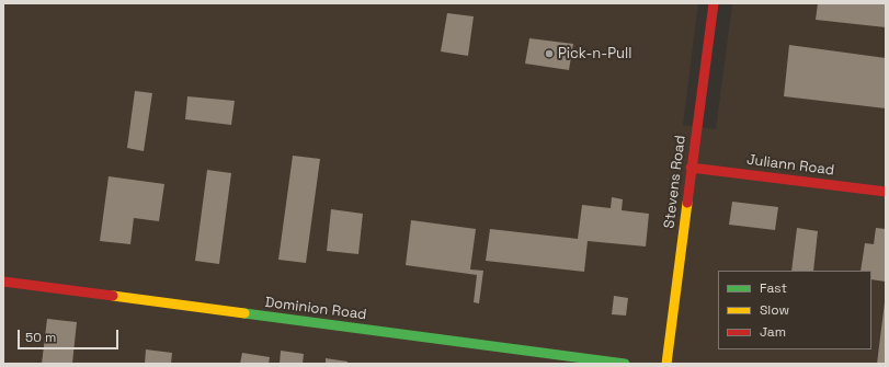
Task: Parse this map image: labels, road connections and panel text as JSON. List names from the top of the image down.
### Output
{
  "streets": {
    "street": ["Juliann Road", "Stevens Road", "Dominion Road"]
  },
  "crossings": [
    ["Juliann Road", "Stevens Road"]
  ],
  "places": ["Pick-n-Pull"],
  "legend": ["Fast", "Slow", "Jam"],
  "scale_bar": "50 m"
}
